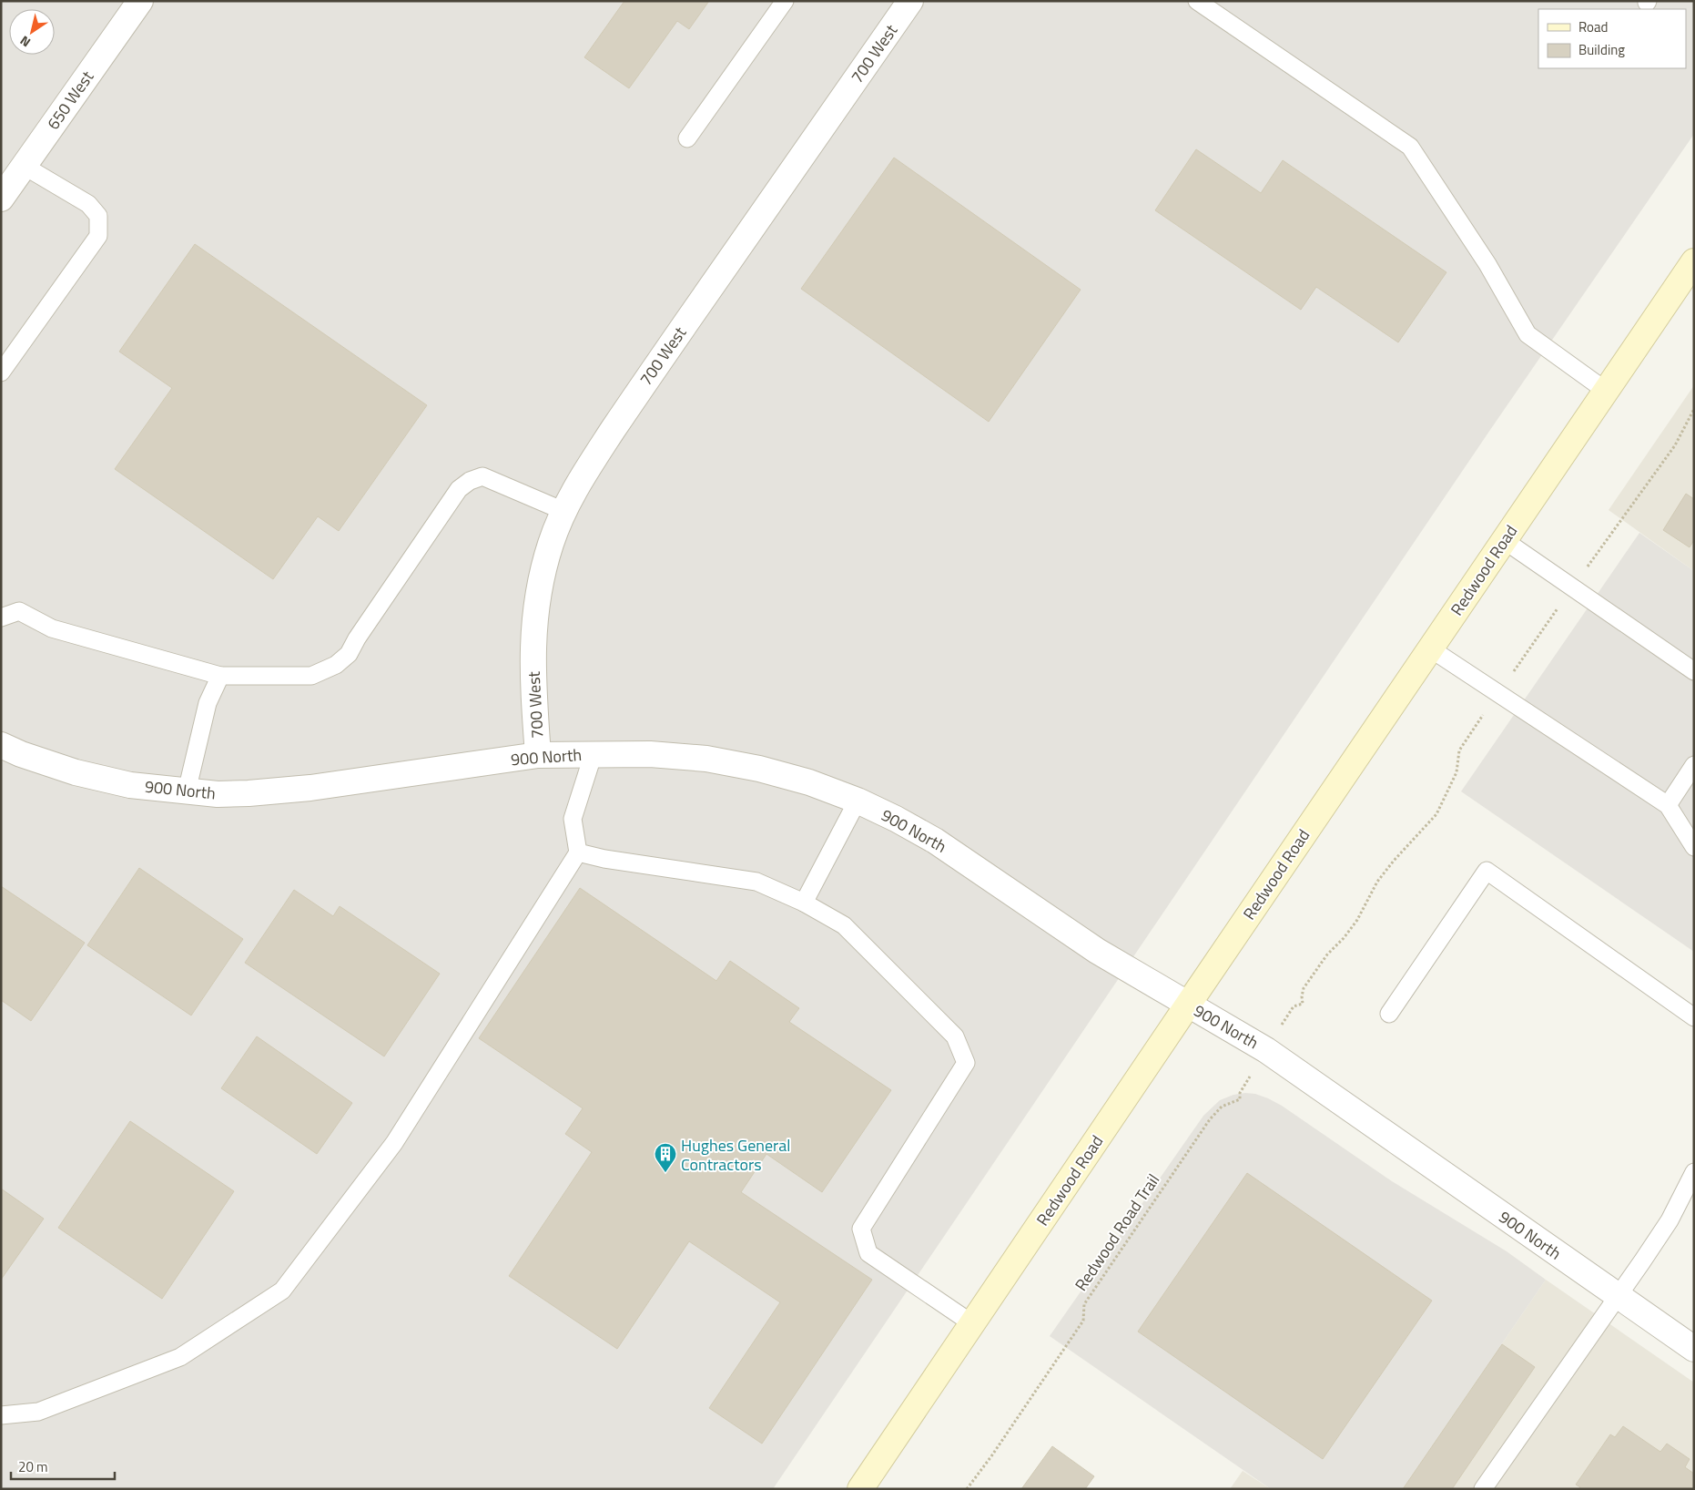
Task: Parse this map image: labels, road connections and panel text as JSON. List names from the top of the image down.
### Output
{
  "streets": {
    "main road": ["Redwood Road"],
    "street": ["700 West", "650 West", "900 North"],
    "path": ["Redwood Road Trail"]
  },
  "crossings": [
    ["700 West", "900 North"],
    ["Redwood Road", "900 North"]
  ],
  "places": {
    "building": ["Hughes General Contractors"]
  },
  "legend": ["Road", "Building"],
  "scale_bar": "20 m",
  "north": "bottom left"
}
